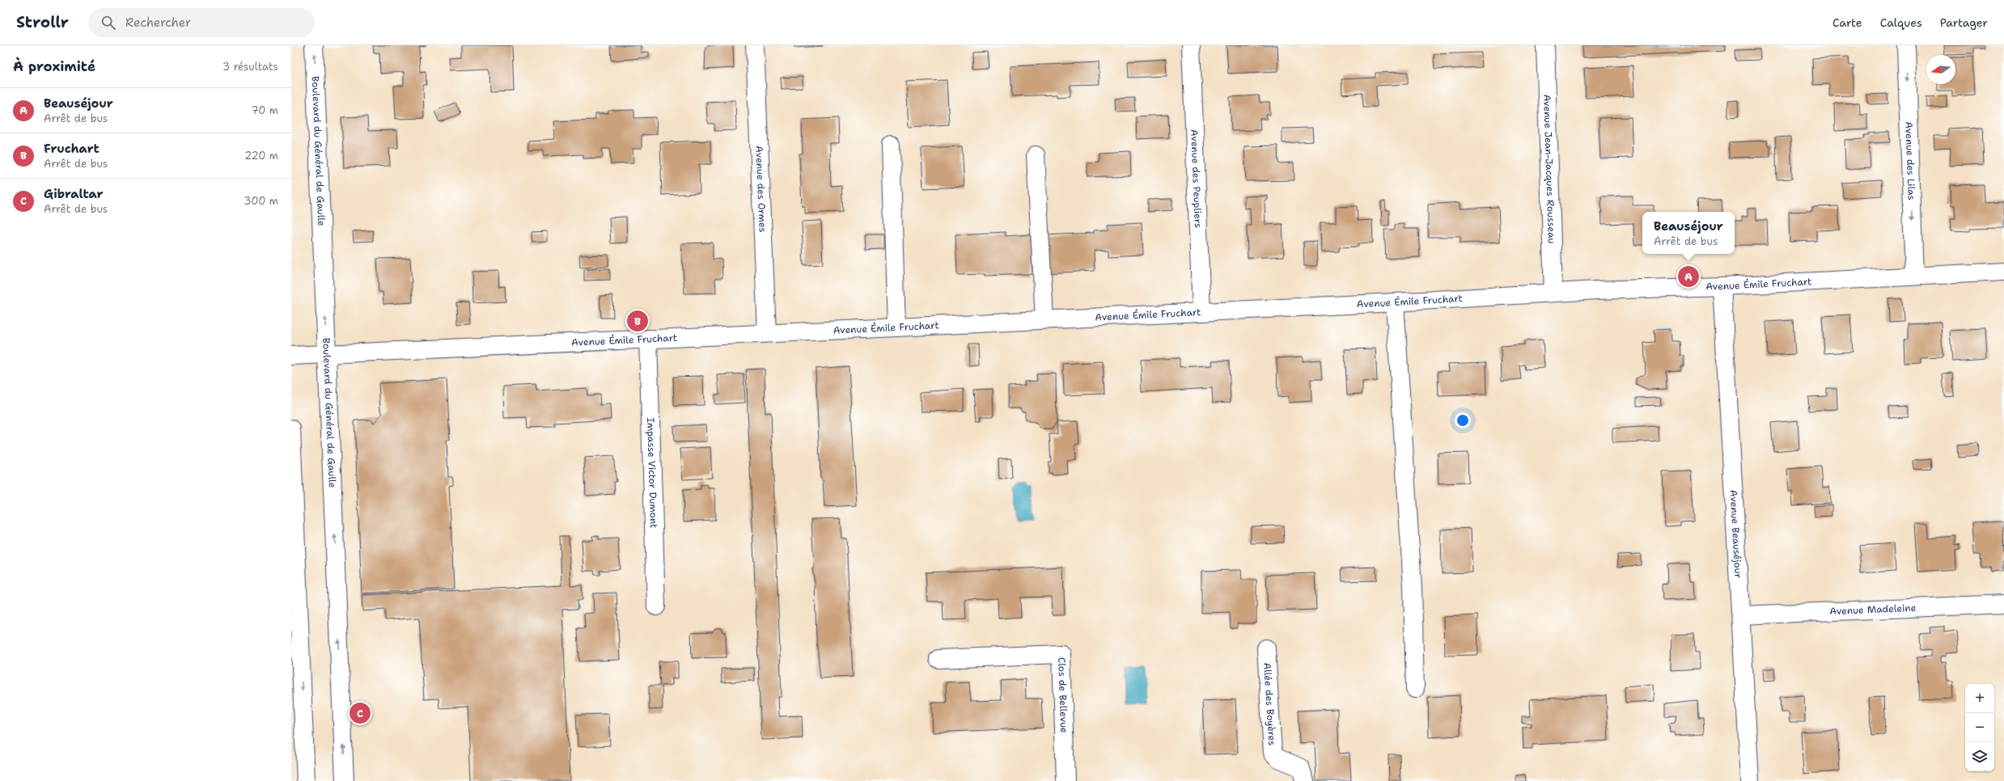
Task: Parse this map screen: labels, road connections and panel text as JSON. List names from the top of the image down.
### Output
{
  "streets": {
    "street": [
      "Boulevard du Général de Gaulle",
      "Avenue des Lilas",
      "Avenue Jean-Jacques Rousseau",
      "Avenue des Peupliers",
      "Avenue des Ormes",
      "Avenue Émile Fruchart",
      "Impasse Victor Dumont",
      "Avenue Beauséjour",
      "Avenue Madeleine",
      "Clos de Bellevue",
      "Allée des Boyères"
    ]
  },
  "crossings": [
    ["Boulevard du Général de Gaulle", "Avenue Émile Fruchart"],
    ["Avenue des Lilas", "Avenue Émile Fruchart"],
    ["Avenue Jean-Jacques Rousseau", "Avenue Émile Fruchart"],
    ["Avenue des Peupliers", "Avenue Émile Fruchart"],
    ["Avenue des Ormes", "Avenue Émile Fruchart"],
    ["Avenue Émile Fruchart", "Impasse Victor Dumont"],
    ["Avenue Émile Fruchart", "Avenue Beauséjour"],
    ["Avenue Beauséjour", "Avenue Madeleine"]
  ],
  "one_way": ["Avenue des Lilas"],
  "north": "left",
  "page": {
    "header": "Strollr",
    "search": "Rechercher",
    "nav": ["Carte", "Calques", "Partager"],
    "heading": ["À proximité", "3 résultats"],
    "list": [
      {
        "mark": "A",
        "name": "Beauséjour",
        "note": "Arrêt de bus",
        "value": "70 m"
      },
      {
        "mark": "B",
        "name": "Fruchart",
        "note": "Arrêt de bus",
        "value": "220 m"
      },
      {
        "mark": "C",
        "name": "Gibraltar",
        "note": "Arrêt de bus",
        "value": "300 m"
      }
    ],
    "popup": ["Beauséjour", "Arrêt de bus"],
    "pins": ["A", "B", "C"],
    "map_buttons": ["+", "−"]
  }
}
